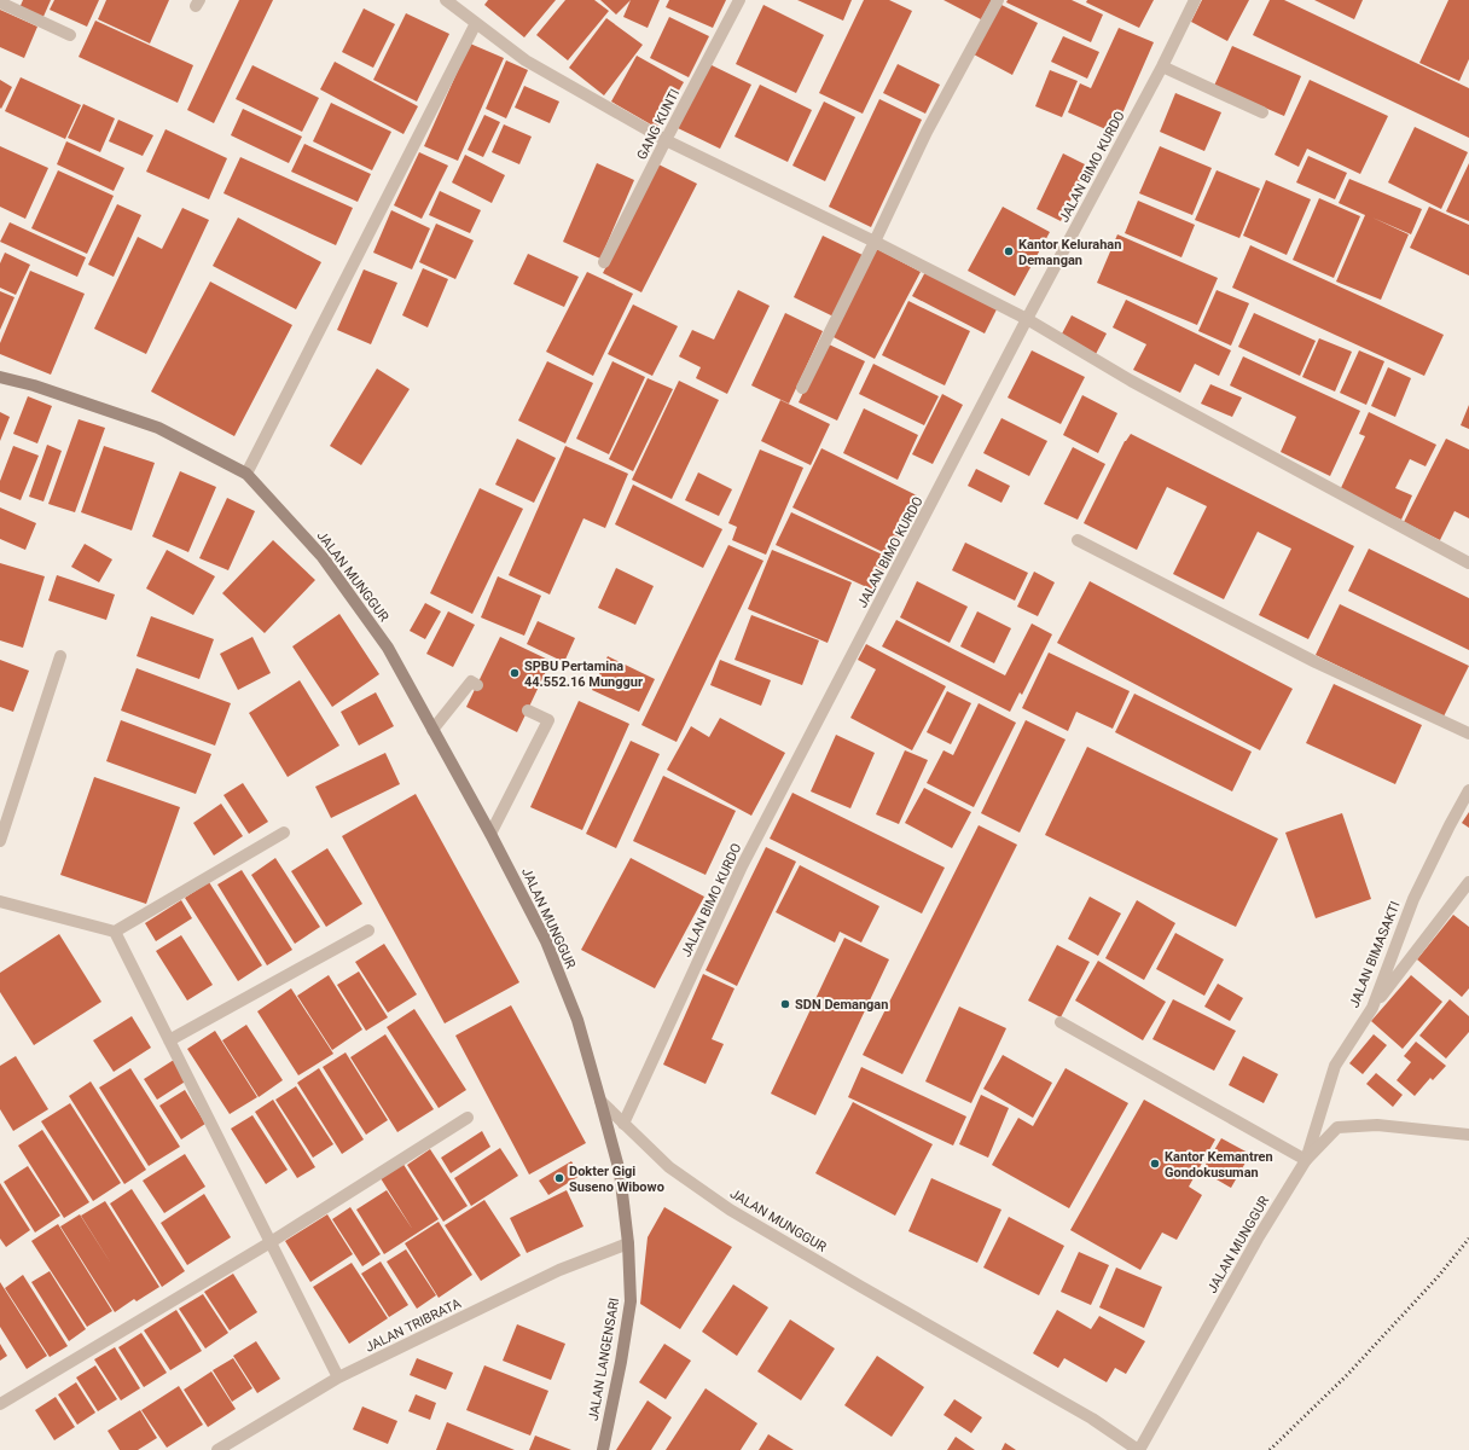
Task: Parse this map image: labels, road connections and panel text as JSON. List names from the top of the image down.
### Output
{
  "streets": {
    "main road": ["JALAN MUNGGUR", "JALAN LANGENSARI"],
    "street": [
      "GANG KUNTI",
      "JALAN BIMO KURDO",
      "JALAN BIMASAKTI",
      "JALAN TRIBRATA"
    ]
  },
  "crossings": [
    ["JALAN BIMO KURDO", "JALAN MUNGGUR"],
    ["JALAN MUNGGUR", "JALAN BIMASAKTI"],
    ["JALAN MUNGGUR", "JALAN LANGENSARI"],
    ["JALAN TRIBRATA", "JALAN LANGENSARI"]
  ],
  "places": [
    "Kantor Kelurahan Demangan",
    "SPBU Pertamina 44.552.16 Munggur",
    "SDN Demangan",
    "Kantor Kemantren Gondokusuman",
    "Dokter Gigi Suseno Wibowo"
  ]
}
